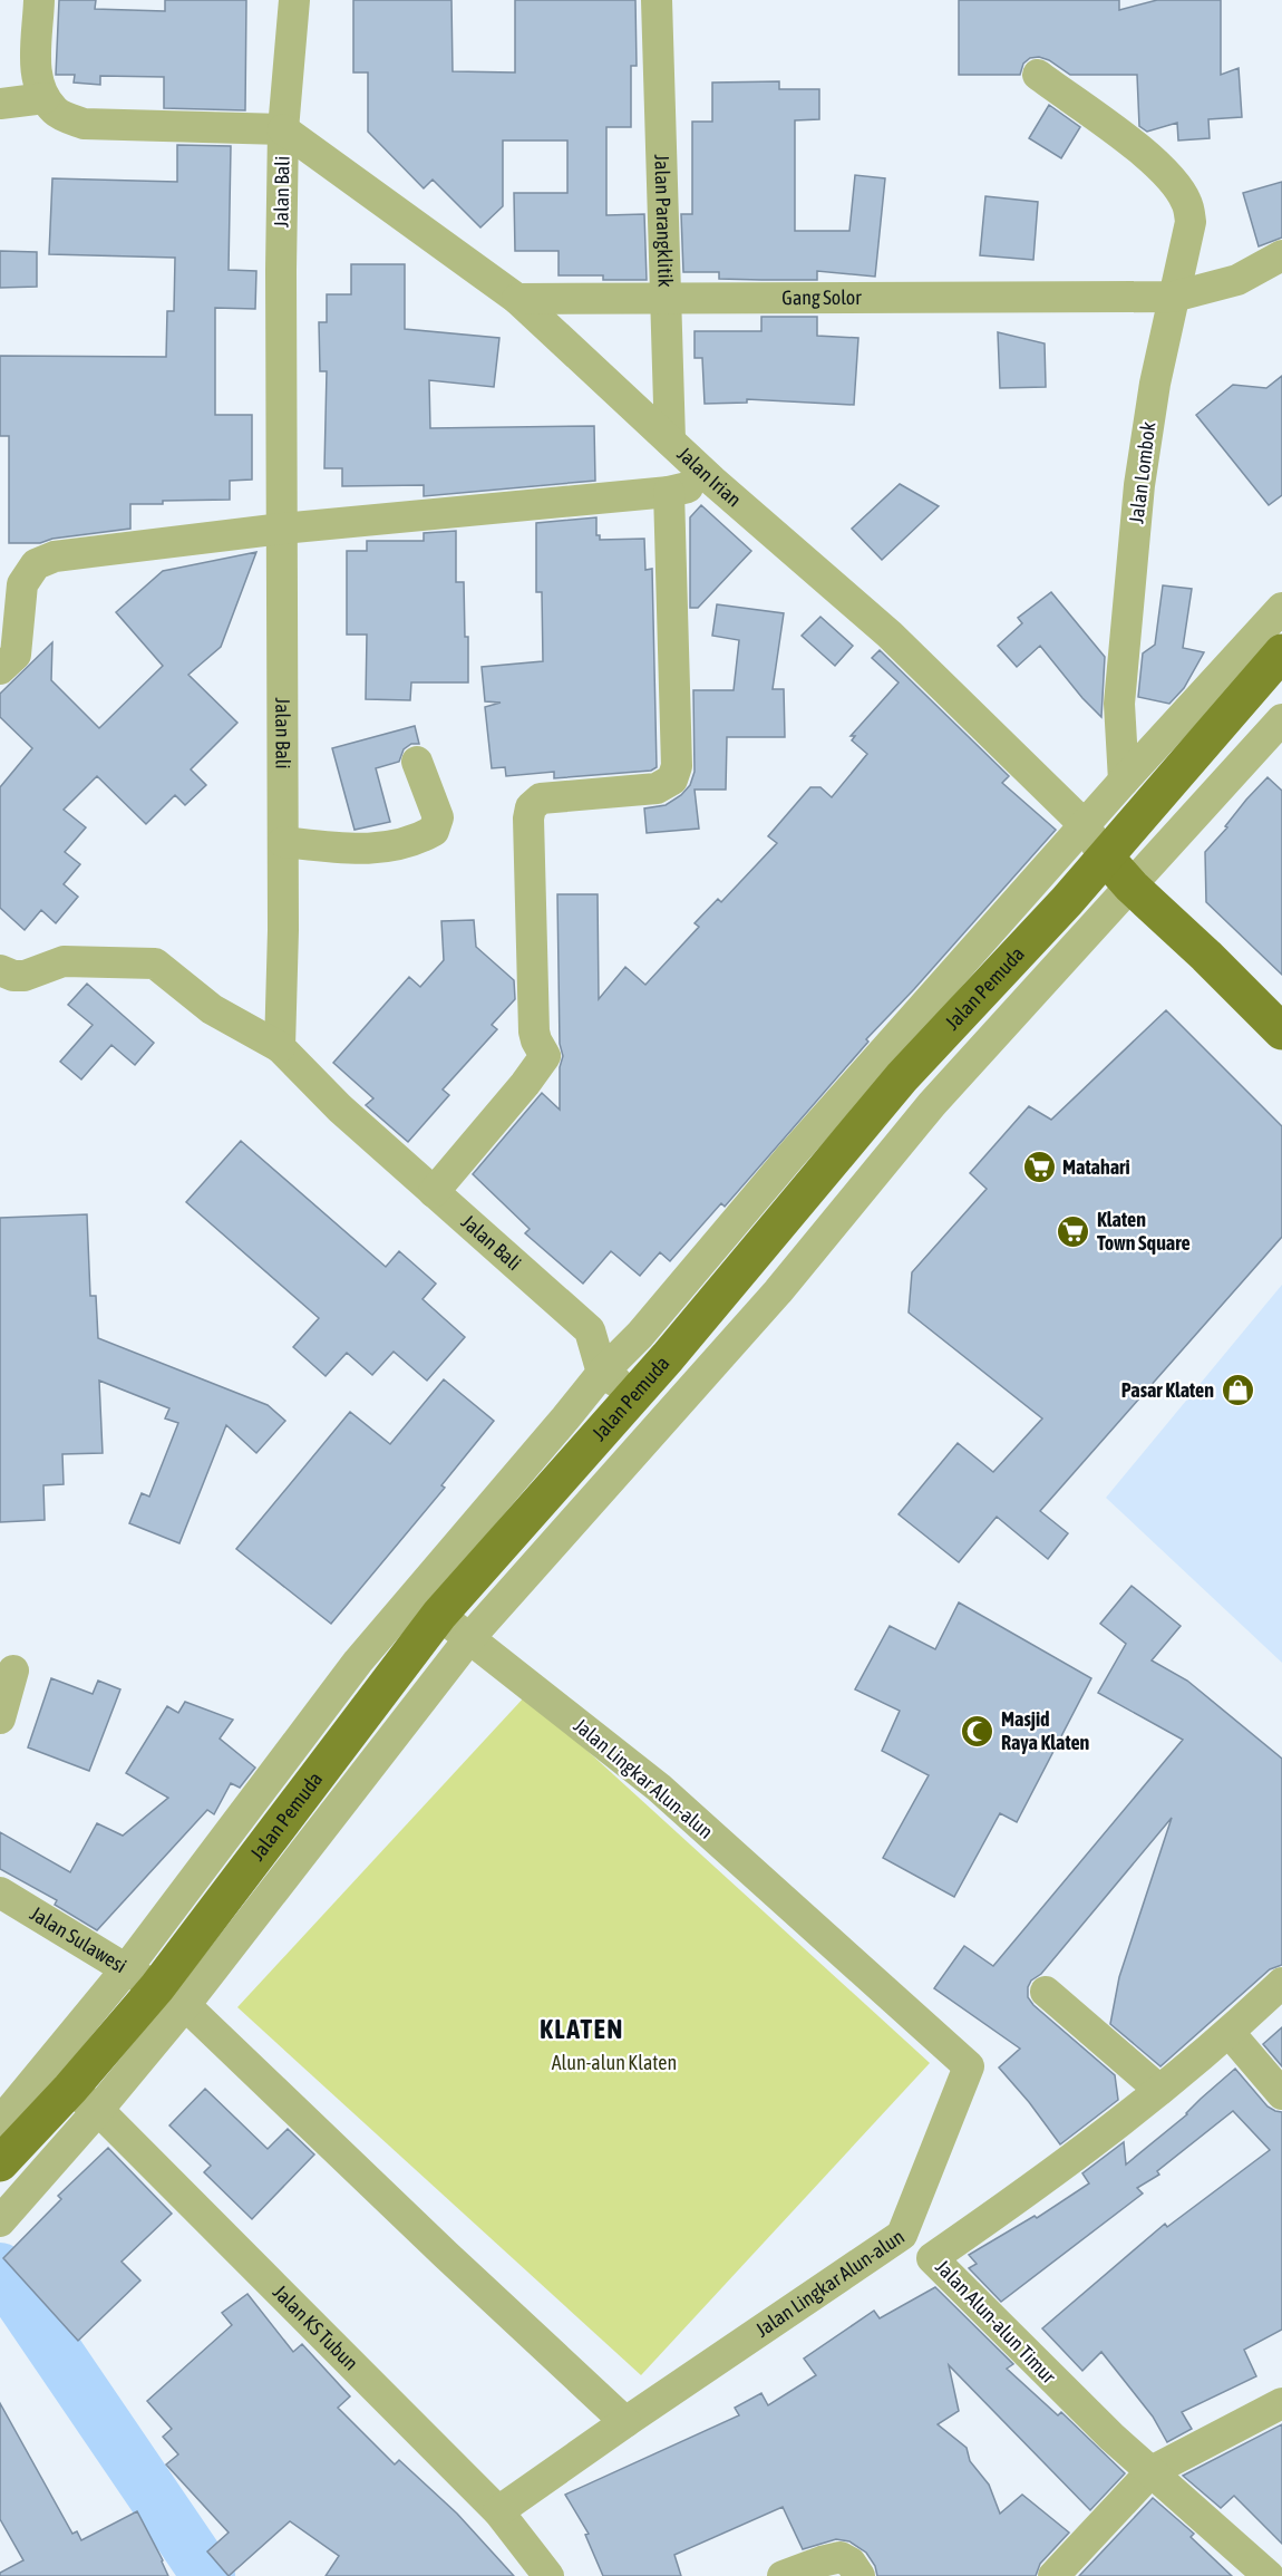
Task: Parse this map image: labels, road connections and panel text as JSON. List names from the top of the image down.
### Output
{
  "streets": {
    "main road": ["Jalan Pemuda"],
    "street": [
      "Jalan Bali",
      "Jalan Parangklitik",
      "Gang Solor",
      "Jalan Lombok",
      "Jalan Irian",
      "Jalan Lingkar Alun-alun",
      "Jalan Sulawesi",
      "Jalan Alun-alun Timur",
      "Jalan KS Tubun"
    ]
  },
  "crossings": [
    ["Jalan Bali", "Jalan Irian"],
    ["Jalan Parangklitik", "Gang Solor"],
    ["Jalan Parangklitik", "Jalan Irian"],
    ["Gang Solor", "Jalan Lombok"],
    ["Gang Solor", "Jalan Irian"],
    ["Jalan Irian", "Jalan Pemuda"],
    ["Jalan Pemuda", "Jalan Sulawesi"],
    ["Jalan Pemuda", "Jalan KS Tubun"],
    ["Jalan Lingkar Alun-alun", "Jalan KS Tubun"]
  ],
  "districts": ["KLATEN"],
  "parks": ["Alun-alun Klaten"],
  "places": {
    "supermarket": ["Matahari", "Klaten Town Square"],
    "shop": ["Pasar Klaten"],
    "mosque": ["Masjid Raya Klaten"]
  }
}
